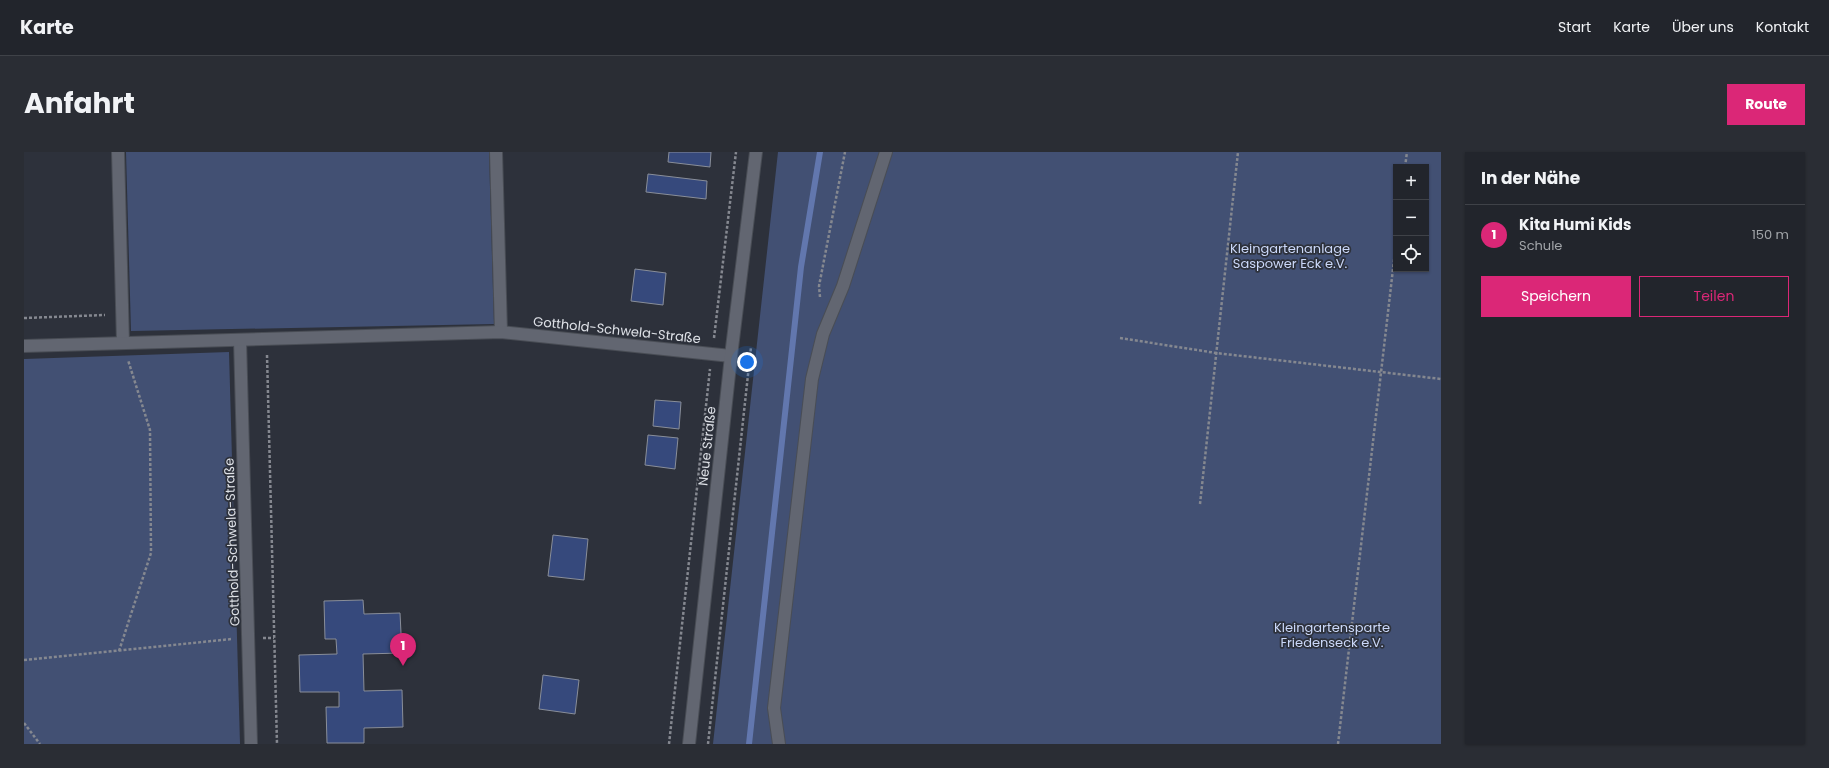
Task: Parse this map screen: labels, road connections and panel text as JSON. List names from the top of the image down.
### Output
{
  "streets": {
    "street": ["Gotthold-Schwela-Straße", "Neue Straße"]
  },
  "crossings": [
    ["Gotthold-Schwela-Straße", "Neue Straße"]
  ],
  "parks": ["Kleingartenanlage Saspower Eck e.V.", "Kleingartensparte Friedenseck e.V."],
  "page": {
    "header": "Karte",
    "nav": [
      "Start",
      "Karte",
      "Über uns",
      "Kontakt"
    ],
    "title": "Anfahrt",
    "buttons": [
      "Route",
      ["Speichern", "Teilen"]
    ],
    "heading": "In der Nähe",
    "map_buttons": ["+", "−"],
    "list": [
      {
        "mark": "1",
        "name": "Kita Humi Kids",
        "note": "Schule",
        "value": "150 m"
      }
    ],
    "pins": "1"
  }
}
